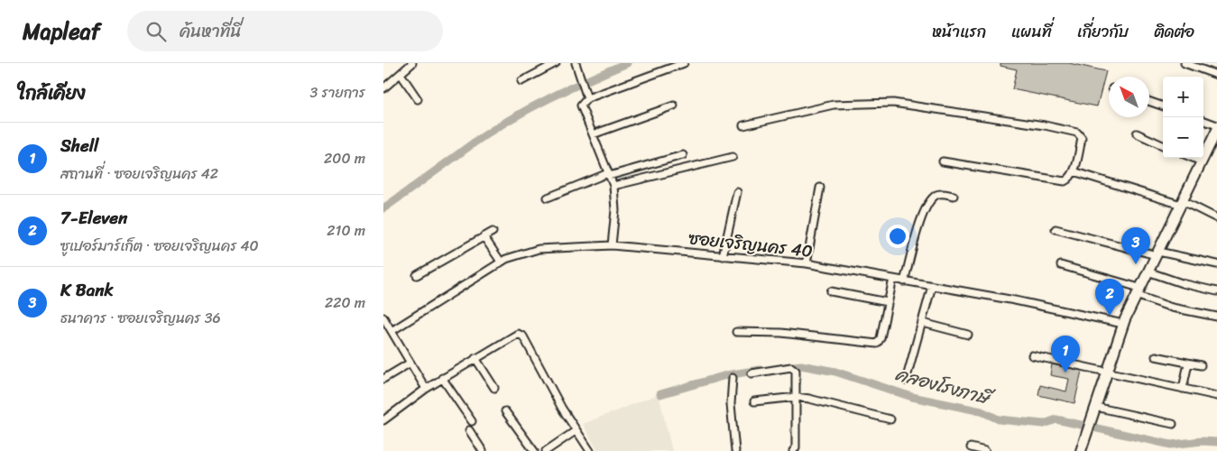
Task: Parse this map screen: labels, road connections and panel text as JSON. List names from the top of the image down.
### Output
{
  "streets": {
    "street": ["ซอยเจริญนคร 40"]
  },
  "water": ["คลองโรงภาษี"],
  "north": "top left",
  "page": {
    "header": "Mapleaf",
    "search": "ค้นหาที่นี่",
    "nav": [
      "หน้าแรก",
      "แผนที่",
      "เกี่ยวกับ",
      "ติดต่อ"
    ],
    "heading": ["ใกล้เคียง", "3 รายการ"],
    "map_buttons": ["+", "−"],
    "list": [
      {
        "mark": "1",
        "name": "Shell",
        "note": "สถานที่ · ซอยเจริญนคร 42",
        "value": "200 m"
      },
      {
        "mark": "2",
        "name": "7-Eleven",
        "note": "ซูเปอร์มาร์เก็ต · ซอยเจริญนคร 40",
        "value": "210 m"
      },
      {
        "mark": "3",
        "name": "K Bank",
        "note": "ธนาคาร · ซอยเจริญนคร 36",
        "value": "220 m"
      }
    ],
    "pins": ["3", "2", "1"]
  }
}
